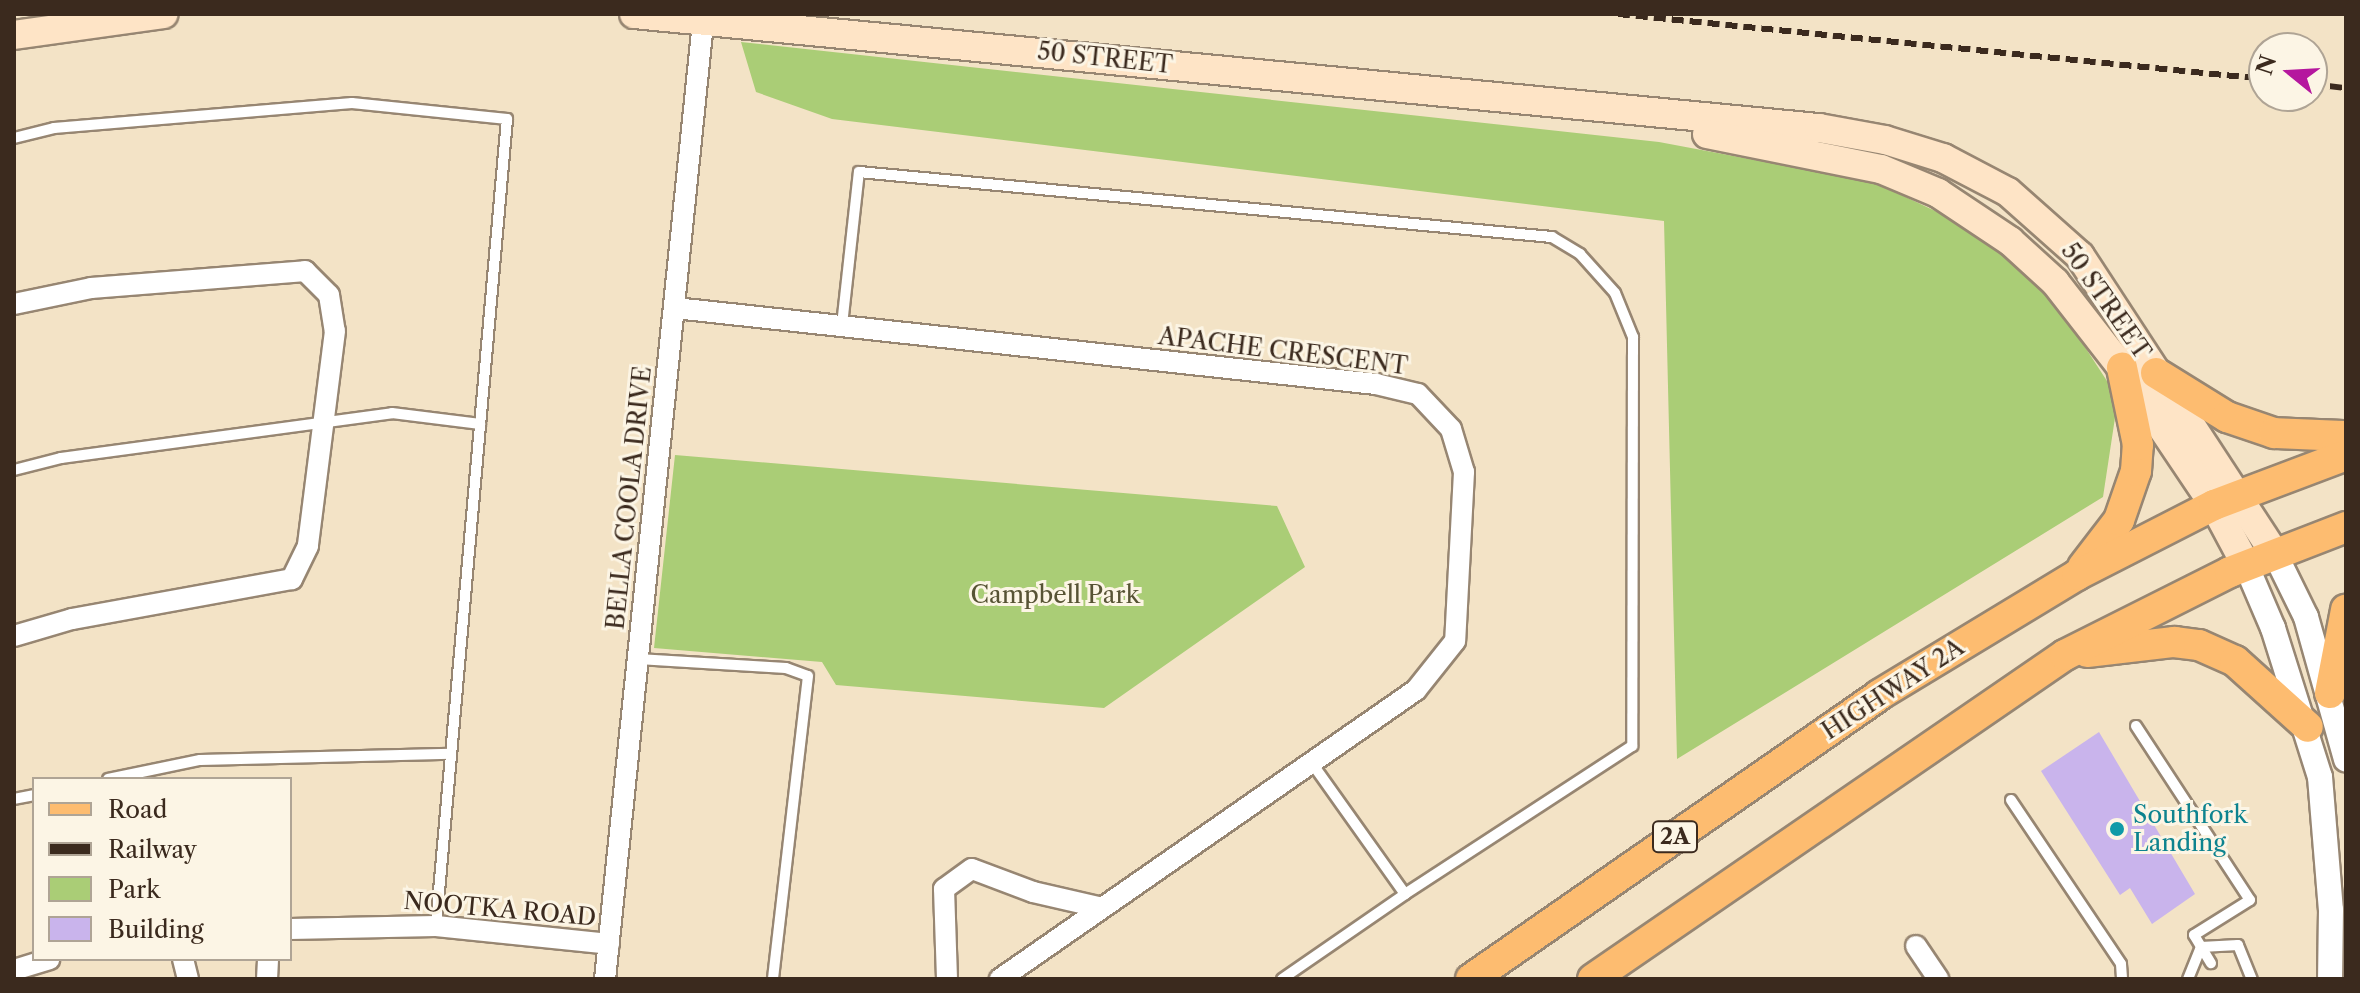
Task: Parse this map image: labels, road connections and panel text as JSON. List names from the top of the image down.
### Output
{
  "streets": {
    "main road": ["50 STREET", "HIGHWAY 2A", "2A"],
    "street": ["APACHE CRESCENT", "BELLA COOLA DRIVE", "NOOTKA ROAD"]
  },
  "crossings": [
    ["50 STREET", "BELLA COOLA DRIVE"],
    ["50 STREET", "HIGHWAY 2A"],
    ["APACHE CRESCENT", "BELLA COOLA DRIVE"],
    ["BELLA COOLA DRIVE", "NOOTKA ROAD"]
  ],
  "parks": ["Campbell Park"],
  "places": ["Southfork Landing"],
  "legend": [
    "Road",
    "Railway",
    "Park",
    "Building"
  ],
  "north": "left"
}
